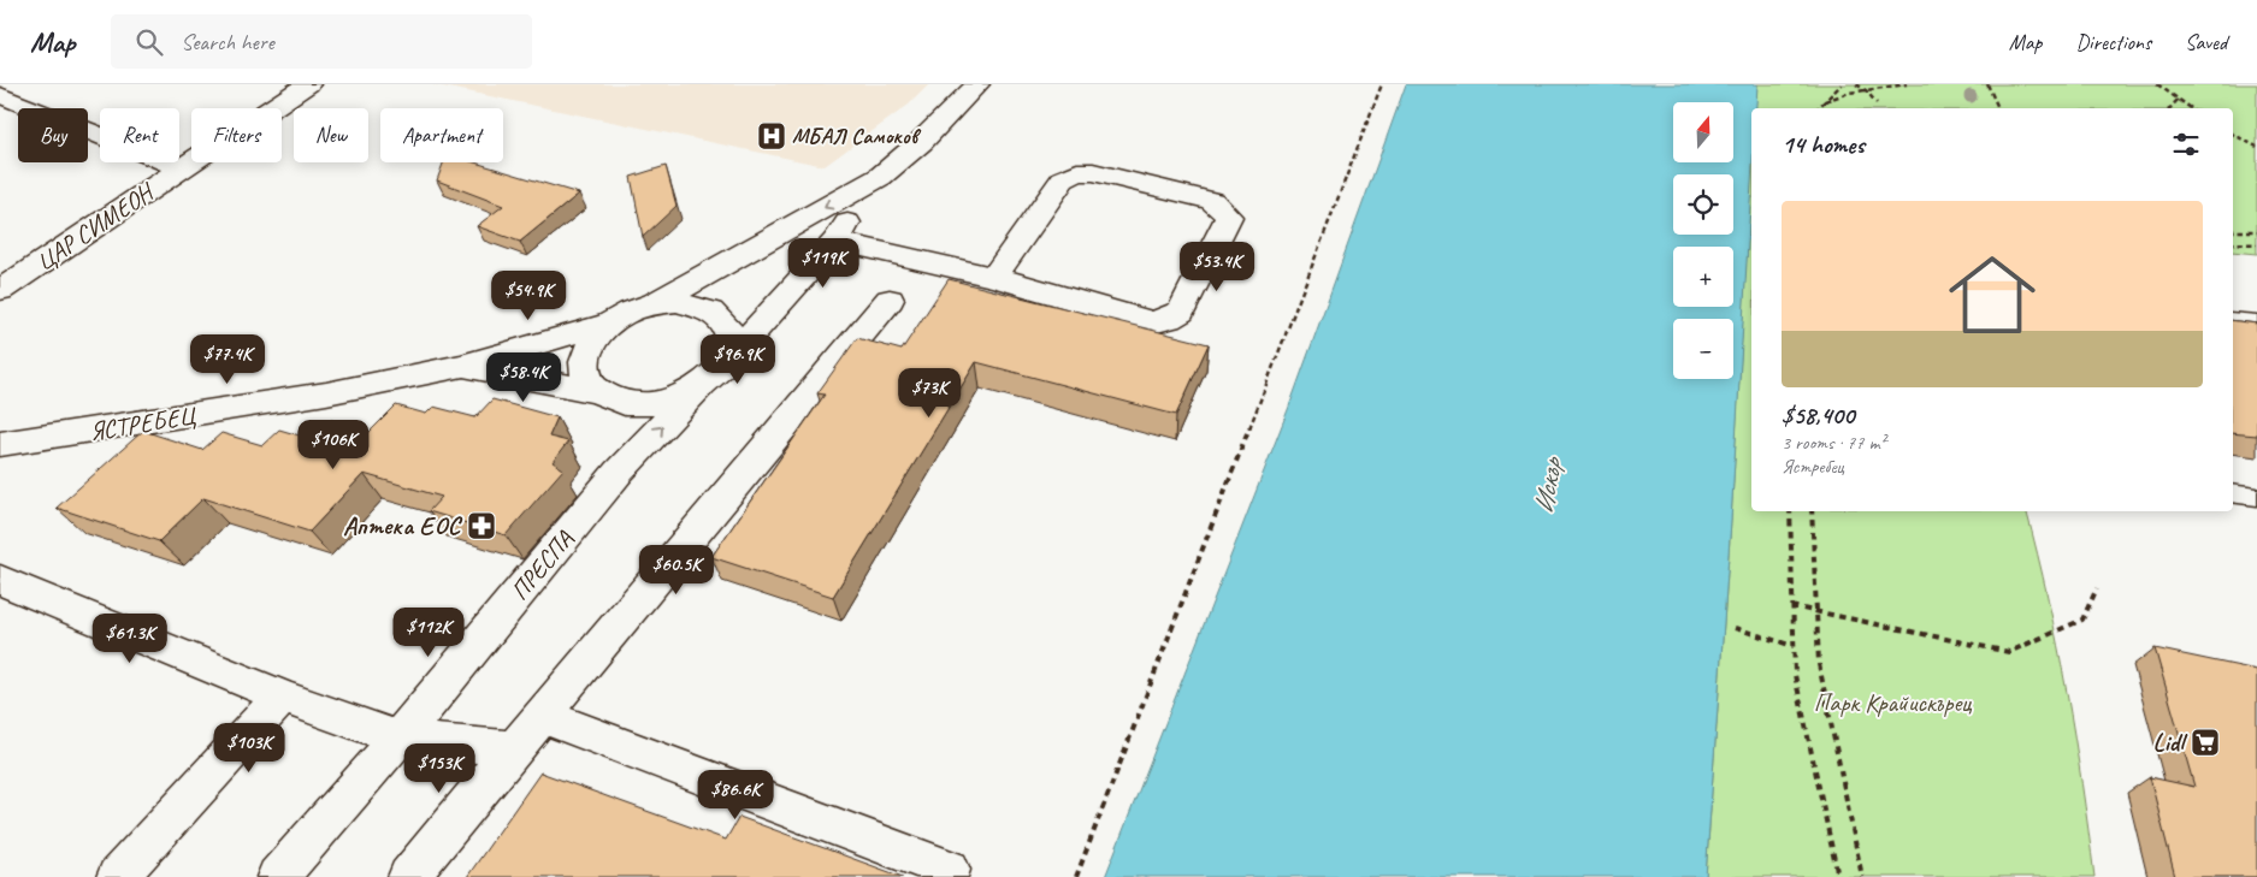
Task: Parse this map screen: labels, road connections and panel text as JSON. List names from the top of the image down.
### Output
{
  "streets": {
    "street": ["ЦАР СИМЕОН", "ЯСТРЕБЕЦ", "ПРЕСПА"]
  },
  "crossings": [
    ["ЯСТРЕБЕЦ", "ПРЕСПА"]
  ],
  "water": ["Искър"],
  "parks": ["Парк Крайискърец"],
  "places": {
    "hospital": ["МБАЛ Самоков"],
    "pharmacy": ["Аптека ЕОС"],
    "supermarket": ["Lidl"]
  },
  "north": "top",
  "page": {
    "header": "Map",
    "search": "Search here",
    "nav": ["Map", "Directions", "Saved"],
    "map_buttons": ["+", "−"],
    "chip": [
      "Buy",
      "Rent",
      "Filters",
      "New",
      "Apartment"
    ],
    "heading": "14 homes",
    "list": [
      {
        "name": "$58,400",
        "note": "3 rooms · 77 m² · Ястребец"
      }
    ],
    "price": [
      "$119K",
      "$53.4K",
      "$54.9K",
      "$77.4K",
      "$96.9K",
      "$58.4K",
      "$73K",
      "$106K",
      "$60.5K",
      "$112K",
      "$61.3K",
      "$103K",
      "$153K",
      "$86.6K"
    ]
  }
}
